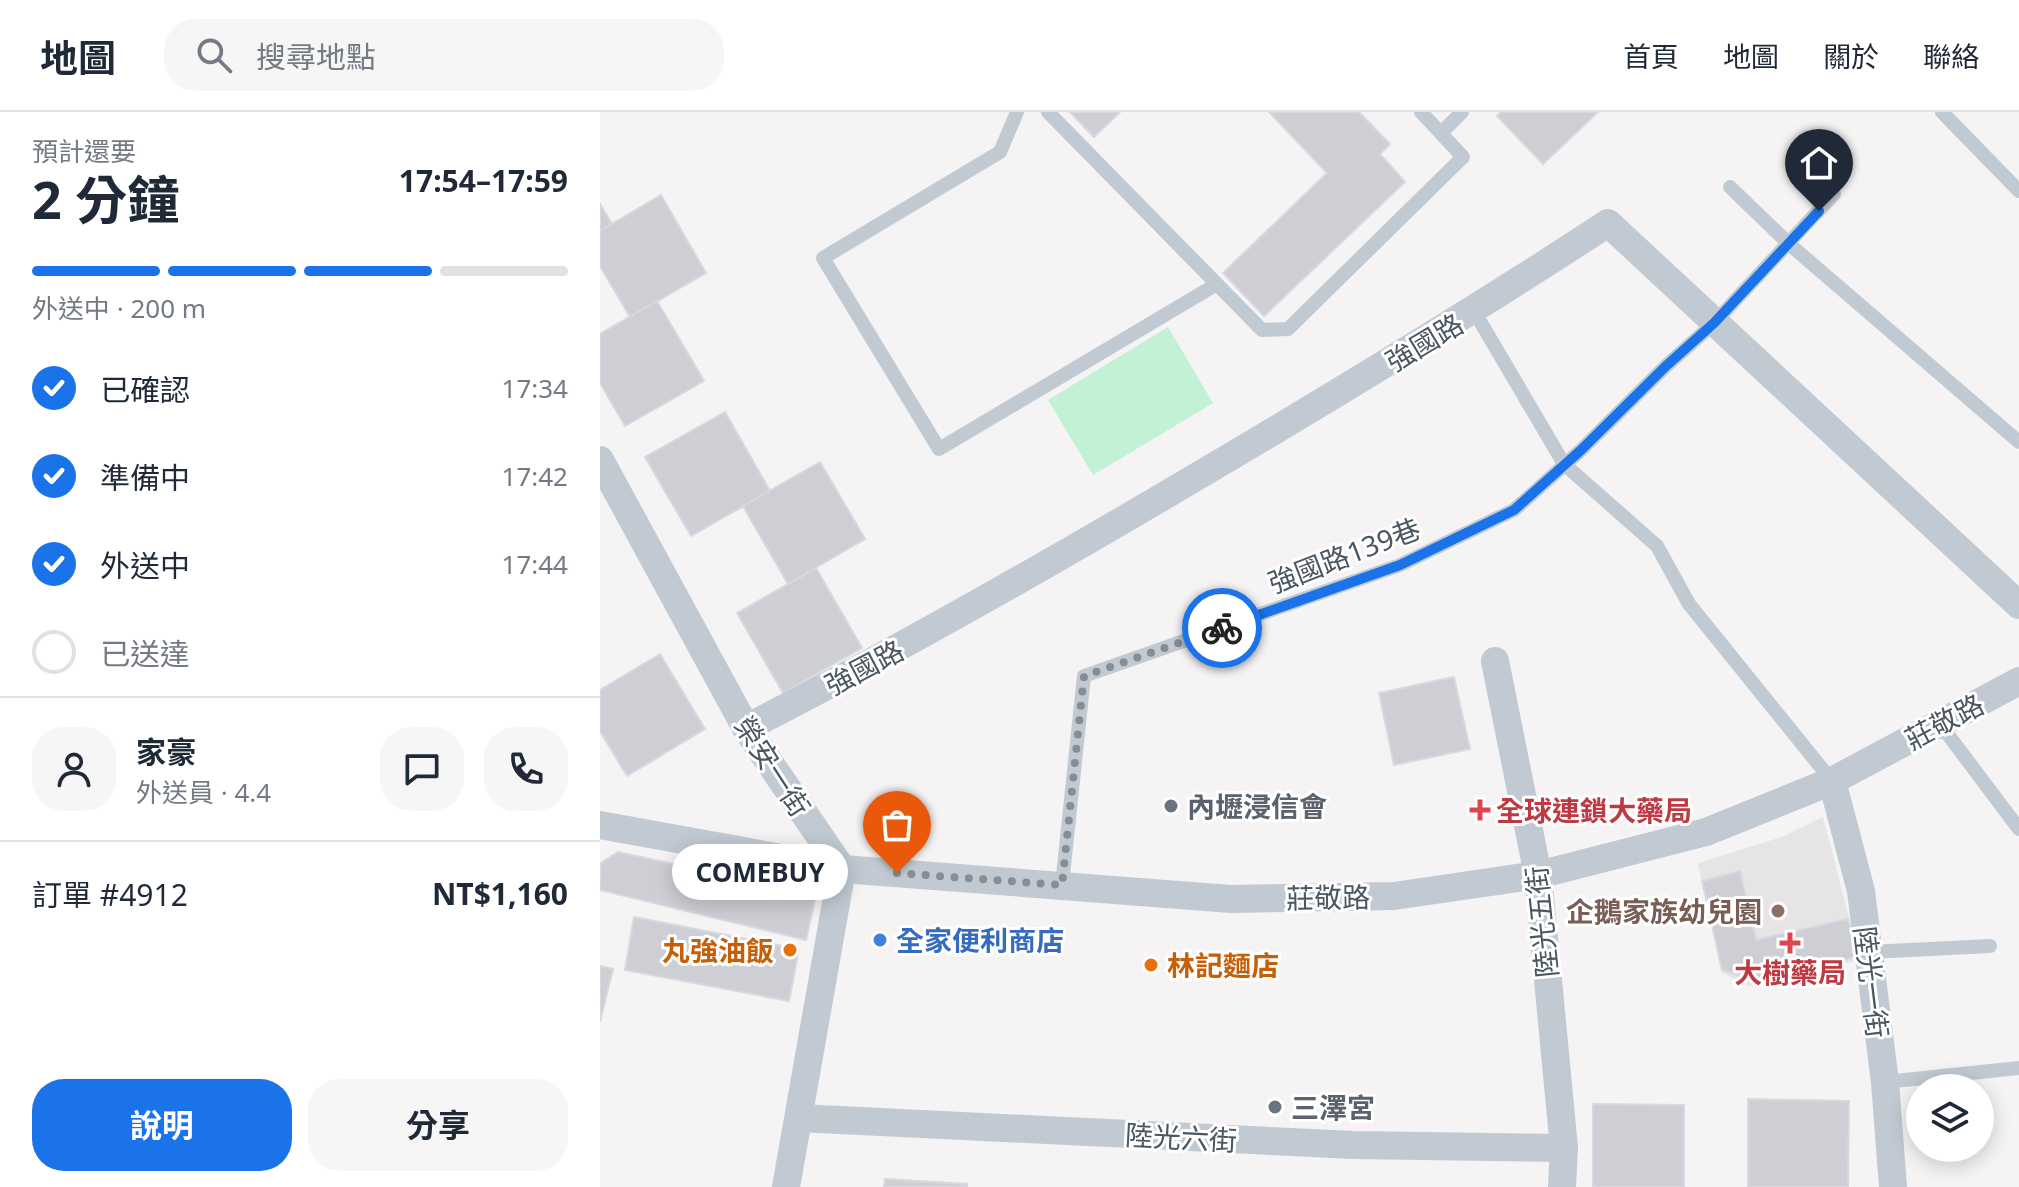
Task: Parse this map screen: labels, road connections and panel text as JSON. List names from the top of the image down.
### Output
{
  "streets": {
    "street": [
      "強國路",
      "莊敬路",
      "榮安一街",
      "陸光五街",
      "陸光一街",
      "陸光六街"
    ],
    "lane": ["強國路139巷"]
  },
  "crossings": [
    ["強國路", "強國路139巷"],
    ["強國路", "榮安一街"],
    ["強國路139巷", "莊敬路"],
    ["莊敬路", "榮安一街"],
    ["莊敬路", "陸光五街"],
    ["莊敬路", "陸光一街"],
    ["陸光五街", "陸光六街"]
  ],
  "places": {
    "other": [
      "內壢浸信會",
      "COMEBUY",
      "企鵝家族幼兒園",
      "全家便利商店",
      "丸強油飯",
      "林記麵店",
      "三澤宮"
    ],
    "health": ["全球連鎖大藥局", "大樹藥局"]
  },
  "page": {
    "header": "地圖",
    "search": "搜尋地點",
    "nav": [
      "首頁",
      "地圖",
      "關於",
      "聯絡"
    ],
    "heading": ["2 分鐘", "預計還要", "17:54–17:59"],
    "panel": [
      "家豪",
      "外送員 · 4.4",
      "訂單 #4912",
      "NT$1,160"
    ],
    "bar": "外送中 · 200 m",
    "list": [
      ["已確認", "17:34"],
      ["準備中", "17:42"],
      ["外送中", "17:44"],
      "已送達"
    ],
    "bubble": "COMEBUY",
    "buttons": ["說明", "分享"]
  }
}
